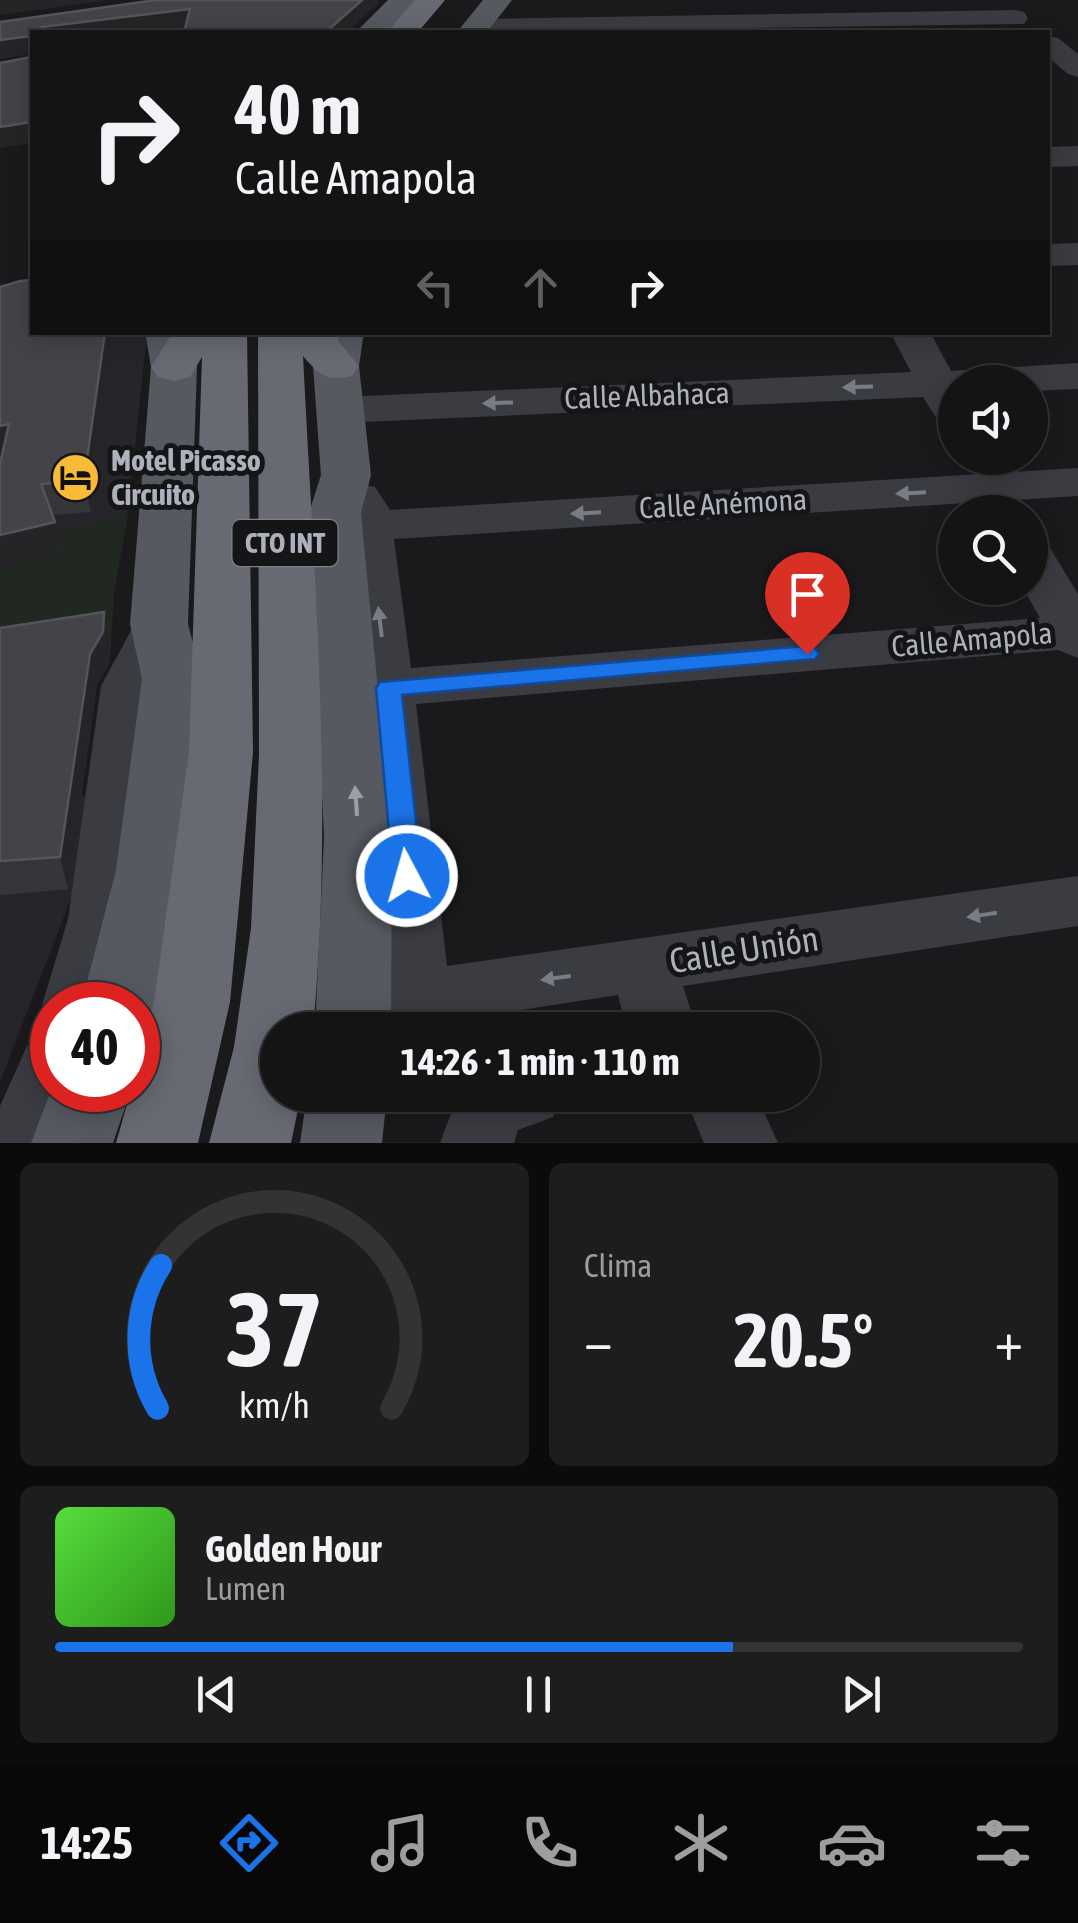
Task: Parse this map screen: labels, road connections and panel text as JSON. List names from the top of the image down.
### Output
{
  "streets": {
    "highway": ["CTO INT"],
    "street": [
      "Calle Albahaca",
      "Calle Anémona",
      "Calle Amapola",
      "Calle Unión"
    ]
  },
  "crossings": [
    ["Calle Albahaca", "CTO INT"],
    ["Calle Anémona", "CTO INT"]
  ],
  "one_way": ["Calle Anémona", "Calle Unión"],
  "places": {
    "hotel": ["Motel Picasso Circuito"]
  },
  "page": {
    "turn": ["40 m", "Calle Amapola"],
    "limit": "40",
    "trip": "14:26 · 1 min · 110 m",
    "tile": "Clima",
    "heat": ["−", "20.5°", "+"],
    "song": ["Golden Hour", "Lumen"],
    "tabs": "14:25",
    "gauge": ["37", "km/h"]
  }
}
